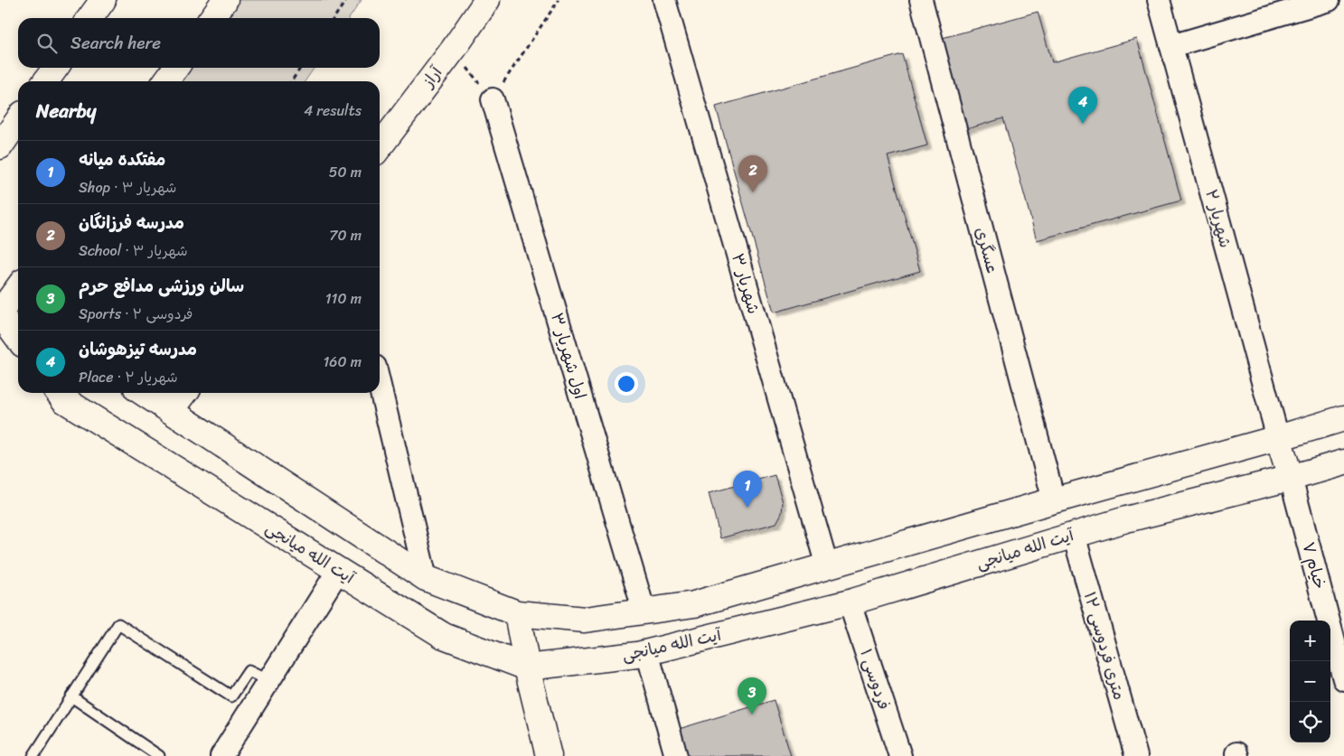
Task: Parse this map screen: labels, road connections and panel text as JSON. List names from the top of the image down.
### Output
{
  "streets": {
    "main road": ["آراز", "آیت الله میانجی"],
    "street": [
      "شهریار ۲",
      "عسگری",
      "شهریار ۳",
      "اول شهریار ۳",
      "خیام ۷",
      "۱۲ متری فردوسی",
      "فردوسی ۱"
    ]
  },
  "crossings": [
    ["آیت الله میانجی", "خیام ۷"],
    ["آیت الله میانجی", "۱۲ متری فردوسی"],
    ["آیت الله میانجی", "فردوسی ۱"]
  ],
  "page": {
    "search": "Search here",
    "heading": ["Nearby", "4 results"],
    "pins": [
      "4",
      "2",
      "1",
      "3"
    ],
    "list": [
      {
        "mark": "1",
        "name": "مفتکده میانه",
        "note": "Shop · شهریار ۳",
        "value": "50 m"
      },
      {
        "mark": "2",
        "name": "مدرسه فرزانگان",
        "note": "School · شهریار ۳",
        "value": "70 m"
      },
      {
        "mark": "3",
        "name": "سالن ورزشی مدافع حرم",
        "note": "Sports · فردوسی ۲",
        "value": "110 m"
      },
      {
        "mark": "4",
        "name": "مدرسه تیزهوشان",
        "note": "Place · شهریار ۲",
        "value": "160 m"
      }
    ],
    "map_buttons": ["+", "−"]
  }
}
